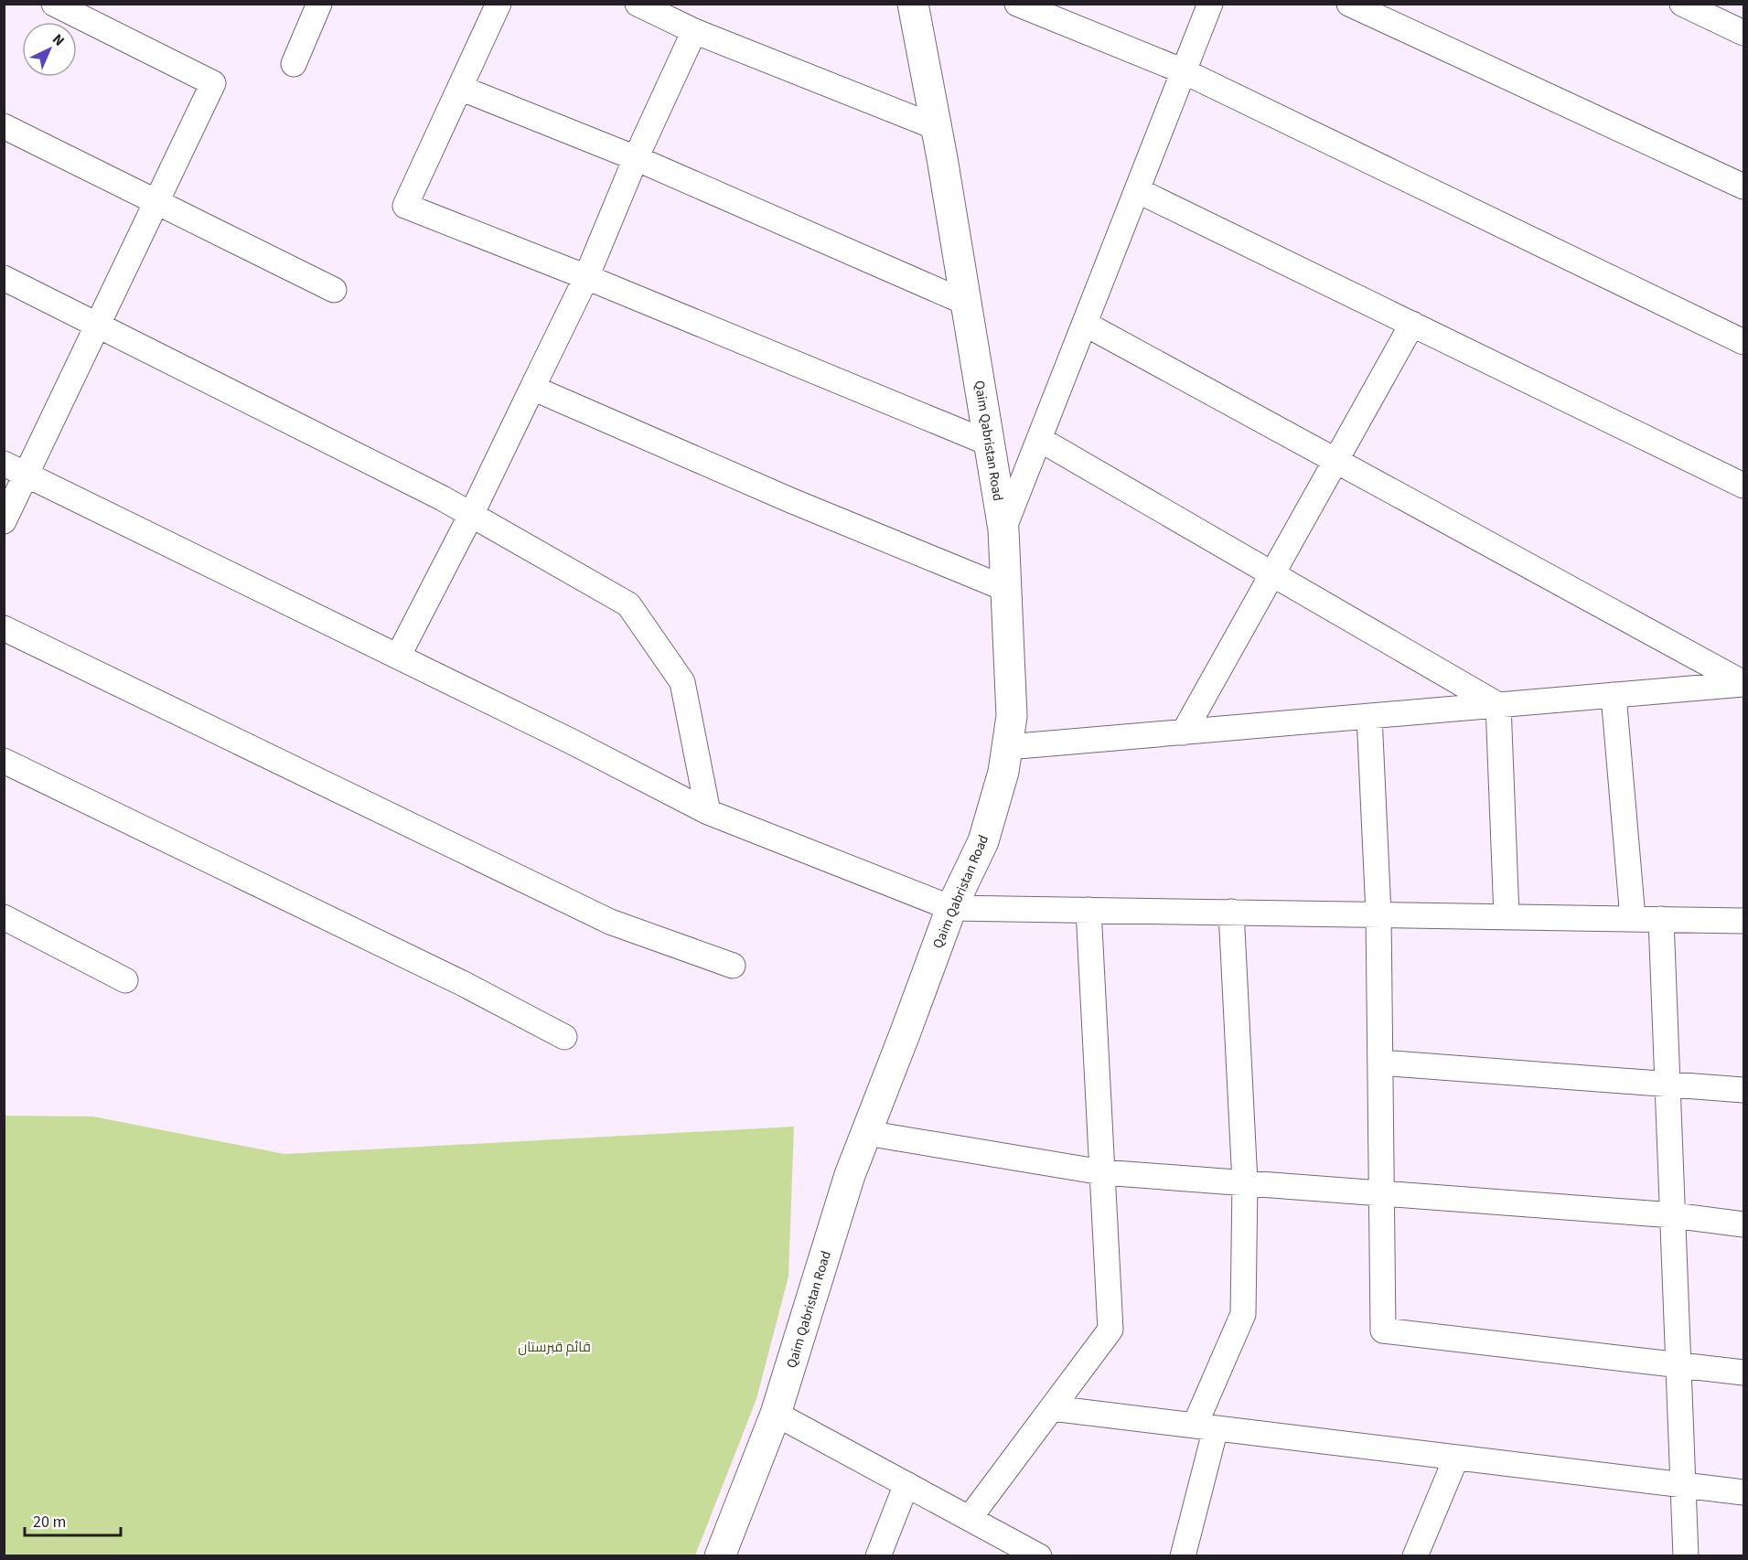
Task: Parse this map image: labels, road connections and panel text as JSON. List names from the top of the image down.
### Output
{
  "streets": {
    "street": ["Qaim Qabristan Road"]
  },
  "parks": ["قائم قبرستان"],
  "scale_bar": "20 m",
  "north": "top right"
}
